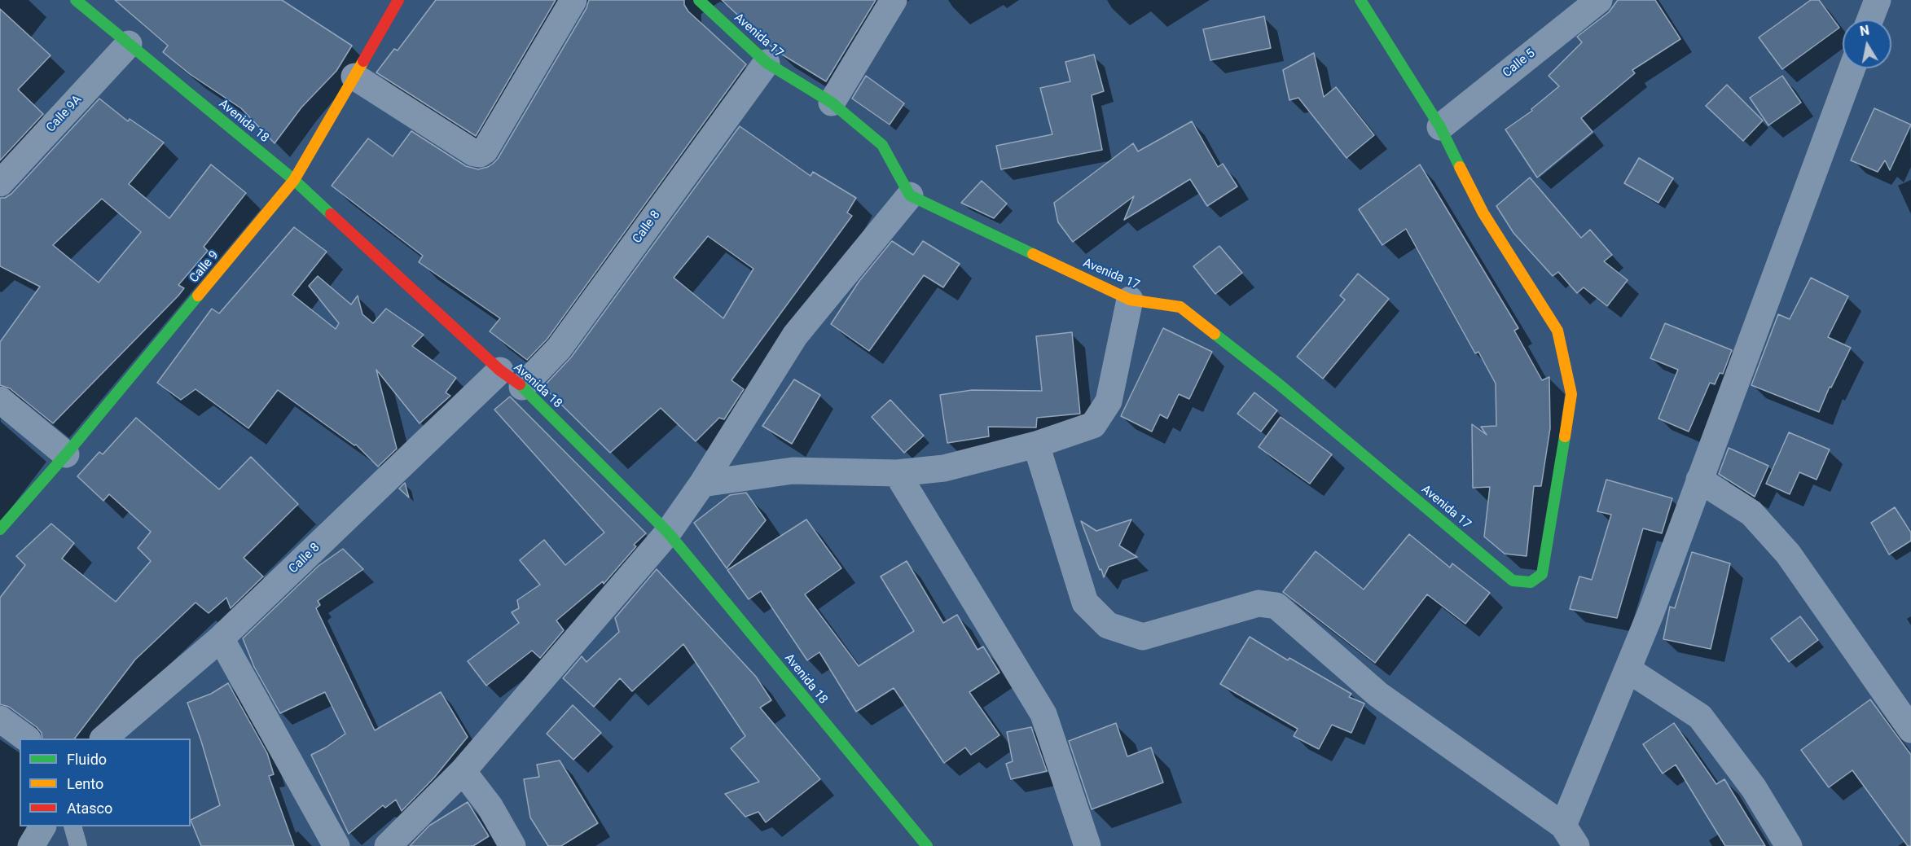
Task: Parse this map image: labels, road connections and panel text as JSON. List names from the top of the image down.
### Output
{
  "streets": {
    "street": [
      "Avenida 17",
      "Calle 5",
      "Calle 9A",
      "Avenida 18",
      "Calle 8",
      "Calle 9"
    ]
  },
  "crossings": [
    ["Avenida 17", "Calle 5"],
    ["Avenida 17", "Calle 8"],
    ["Calle 9A", "Avenida 18"],
    ["Avenida 18", "Calle 8"],
    ["Avenida 18", "Calle 9"]
  ],
  "legend": ["Fluido", "Lento", "Atasco"],
  "north": "top"
}
